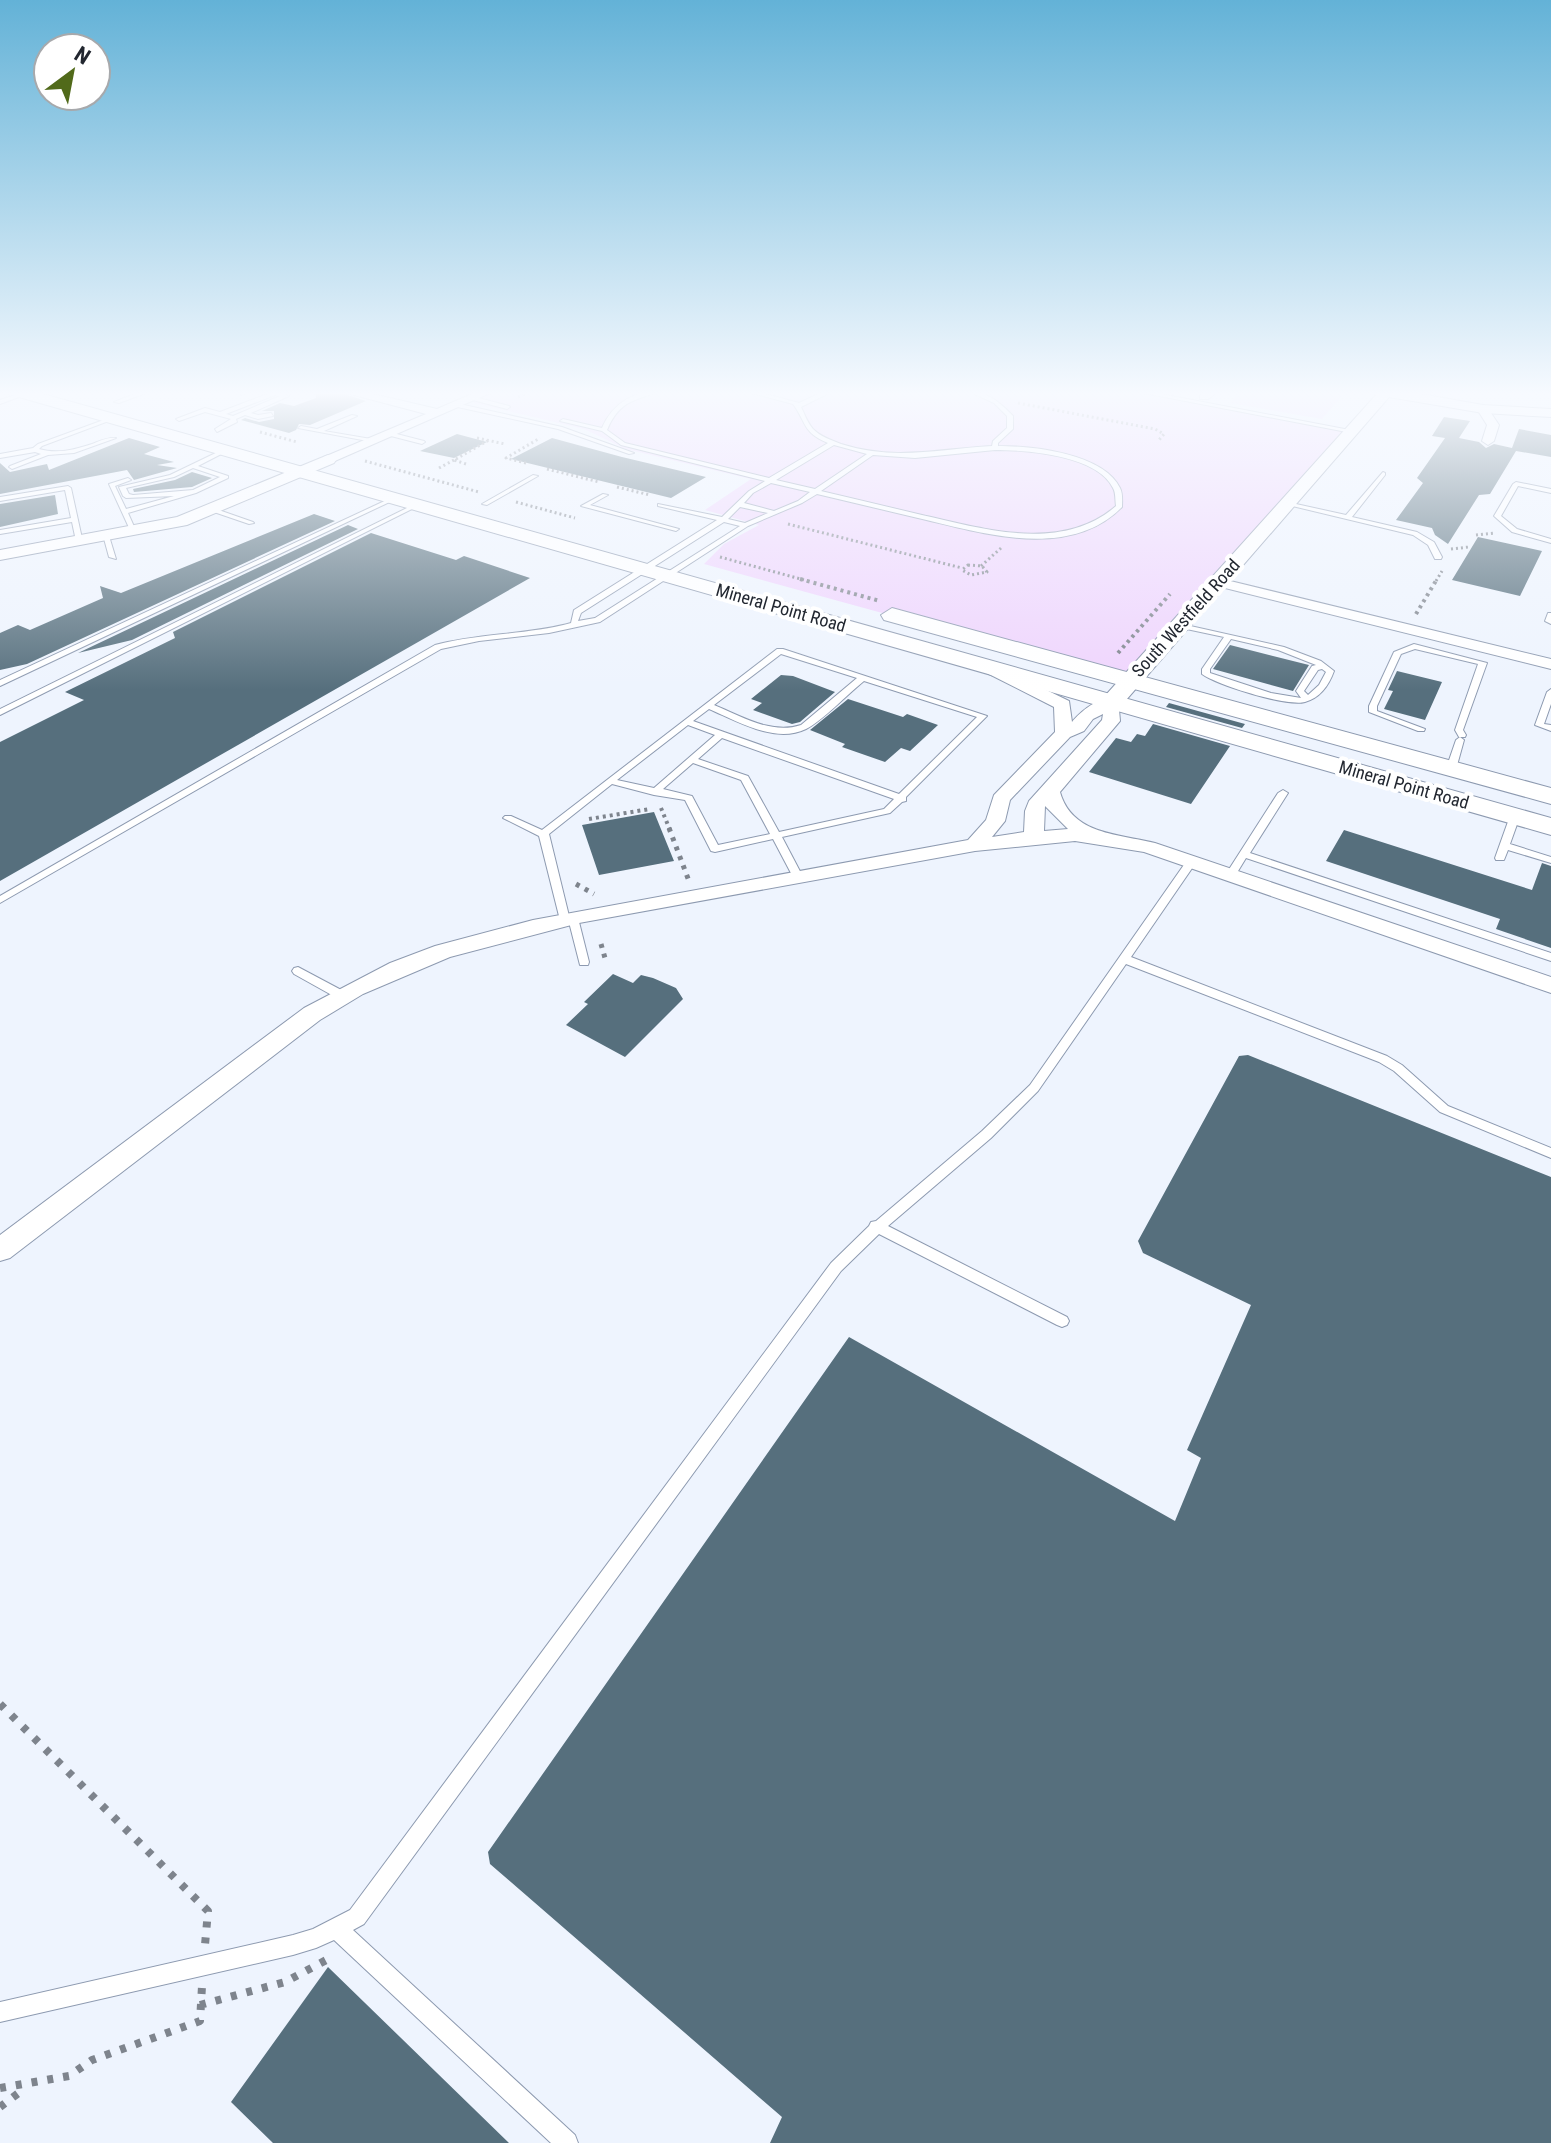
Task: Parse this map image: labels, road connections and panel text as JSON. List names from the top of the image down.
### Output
{
  "streets": {
    "main road": ["Mineral Point Road"],
    "street": ["South Westfield Road"]
  },
  "crossings": [
    ["Mineral Point Road", "South Westfield Road"]
  ],
  "north": "top right"
}
